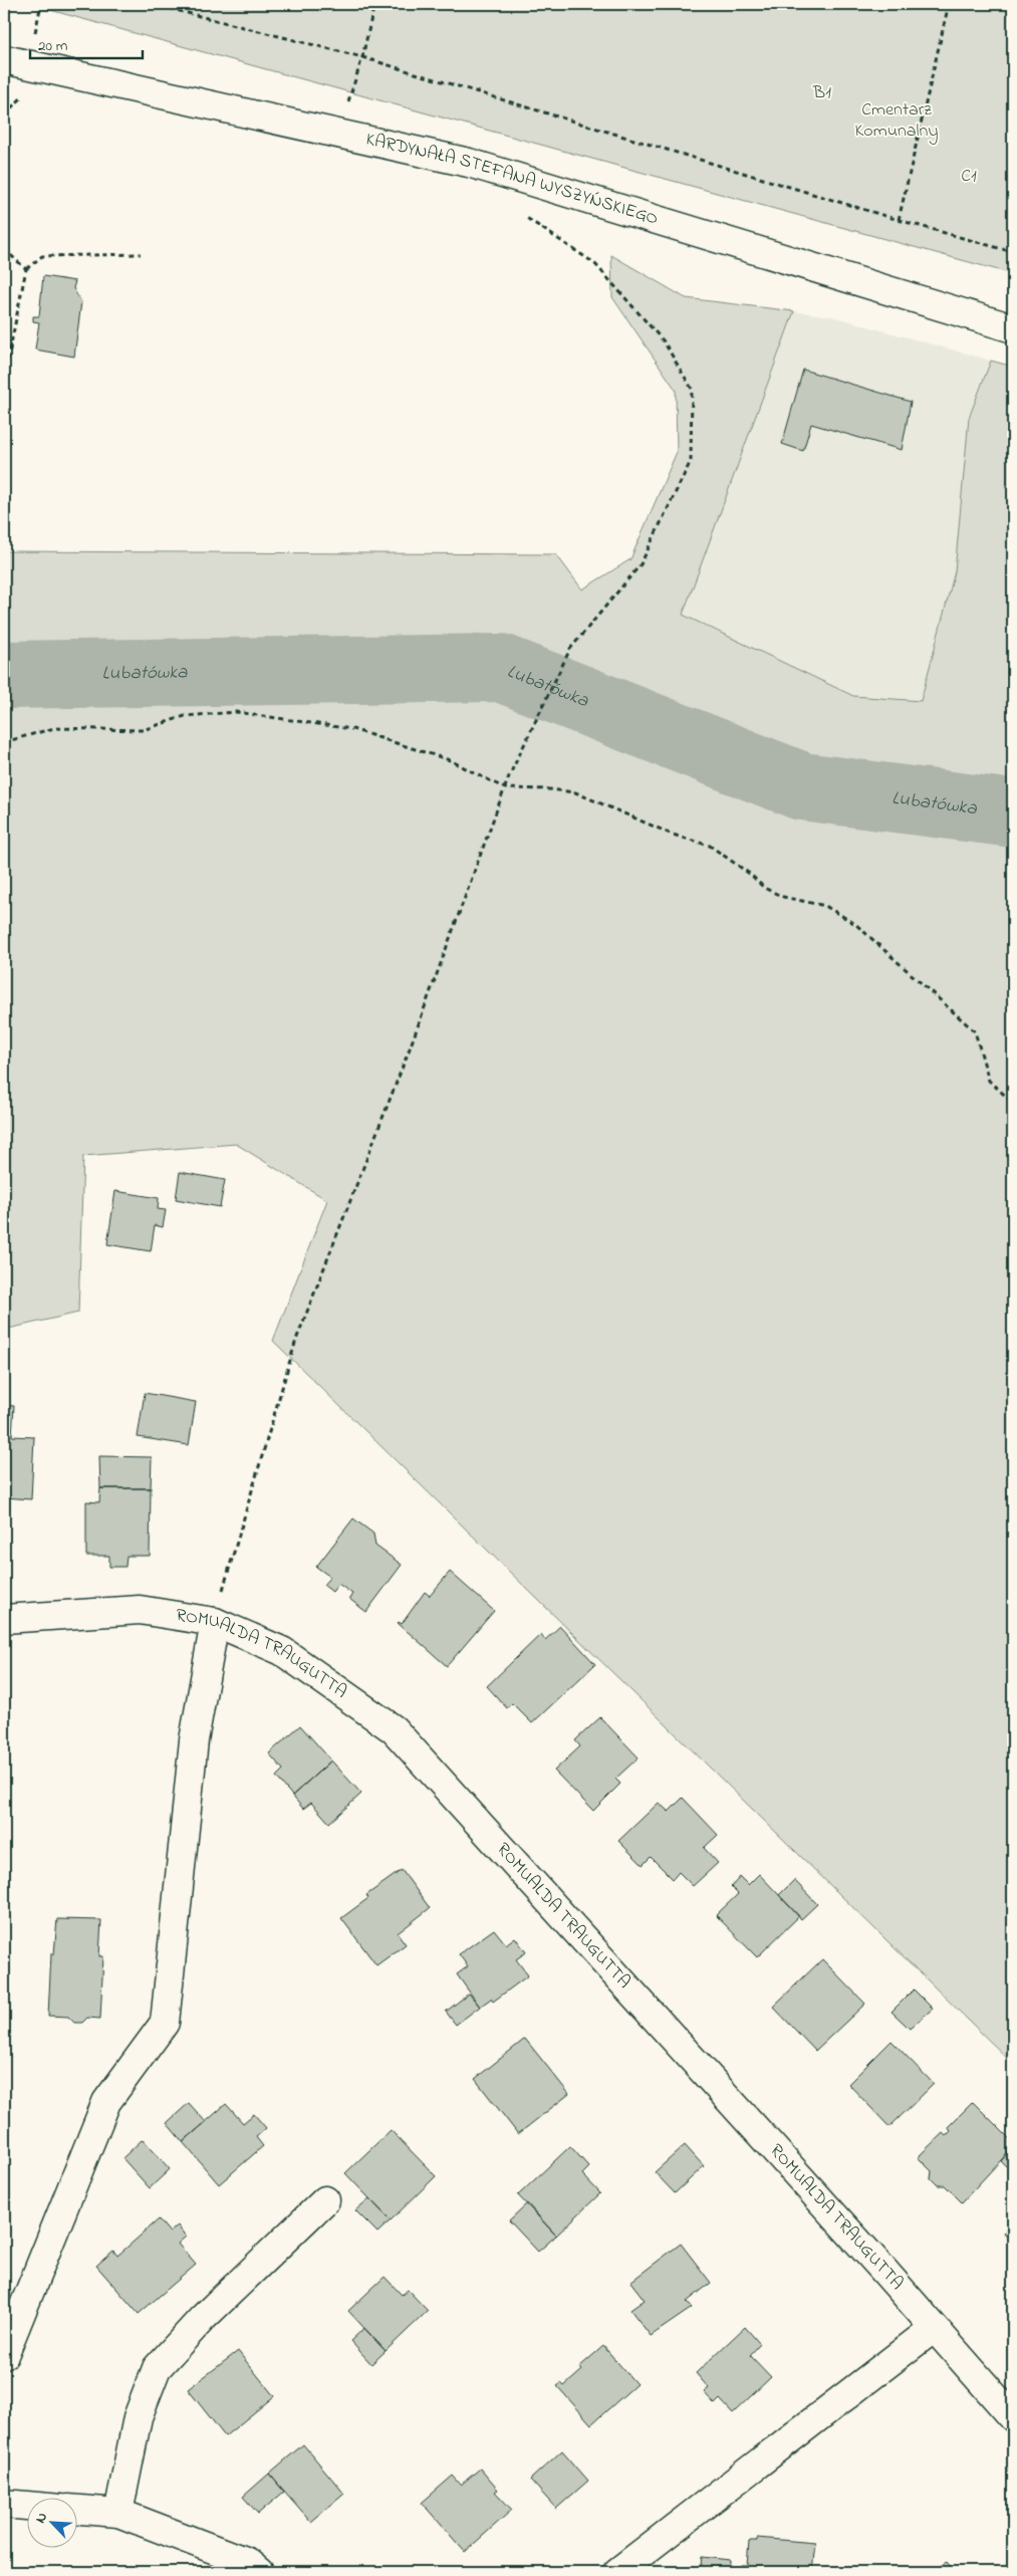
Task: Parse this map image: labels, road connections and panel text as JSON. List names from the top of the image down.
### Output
{
  "streets": {
    "street": ["KARDYNAŁA STEFANA WYSZYŃSKIEGO", "ROMUALDA TRAUGUTTA"]
  },
  "water": ["Lubatówka"],
  "parks": ["B1", "Cmentarz Komunalny", "C1"],
  "scale_bar": "20 m",
  "north": "top left"
}
